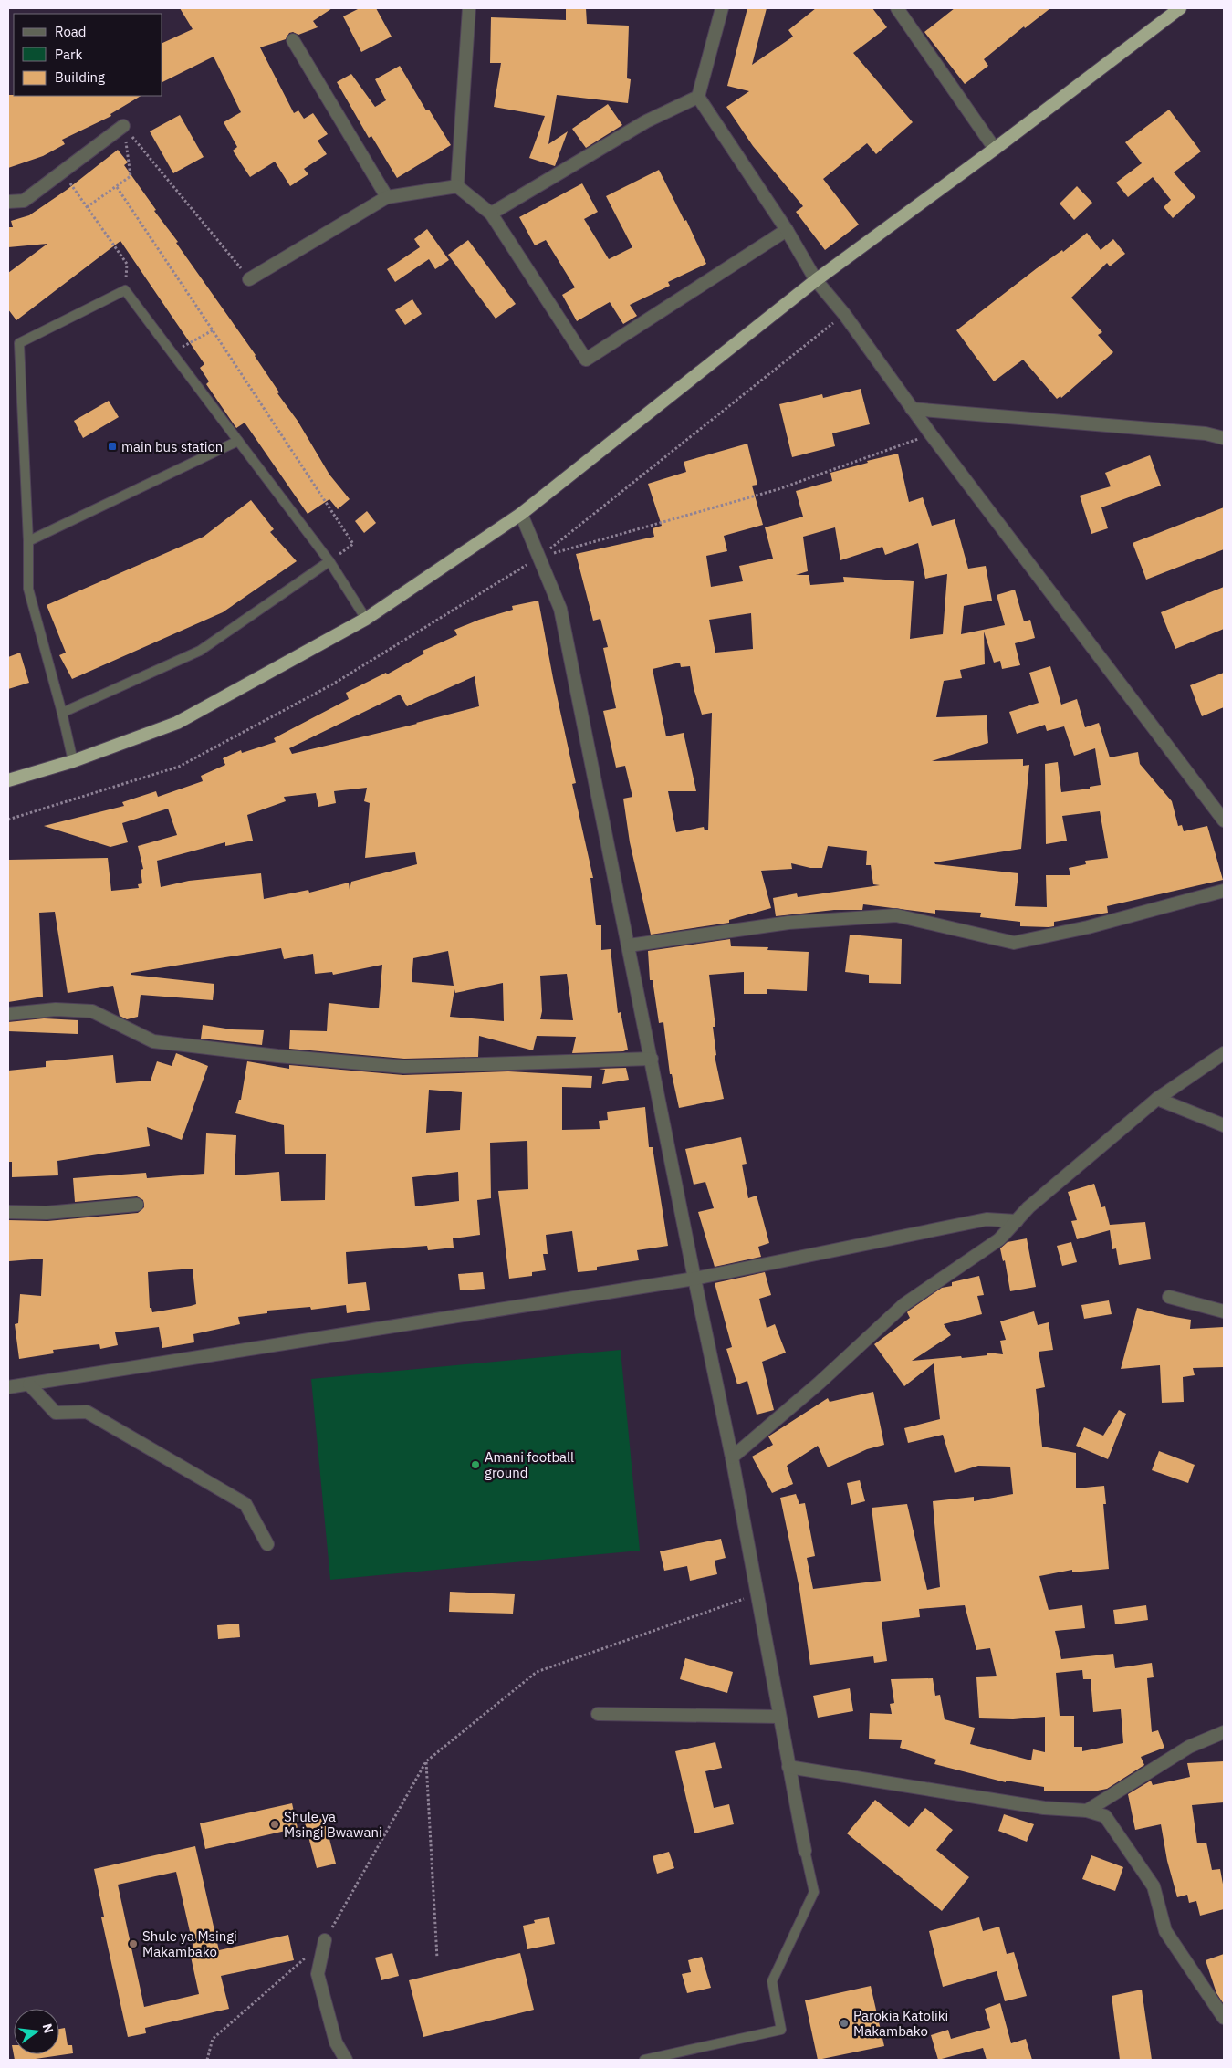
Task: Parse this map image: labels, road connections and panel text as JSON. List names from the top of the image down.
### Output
{
  "places": {
    "transit": ["main bus station"],
    "other": [
      "Amani football ground",
      "Shule ya Msingi Bwawani",
      "Shule ya Msingi Makambako",
      "Parokia Katoliki Makambako"
    ]
  },
  "legend": ["Road", "Park", "Building"],
  "north": "right"
}
